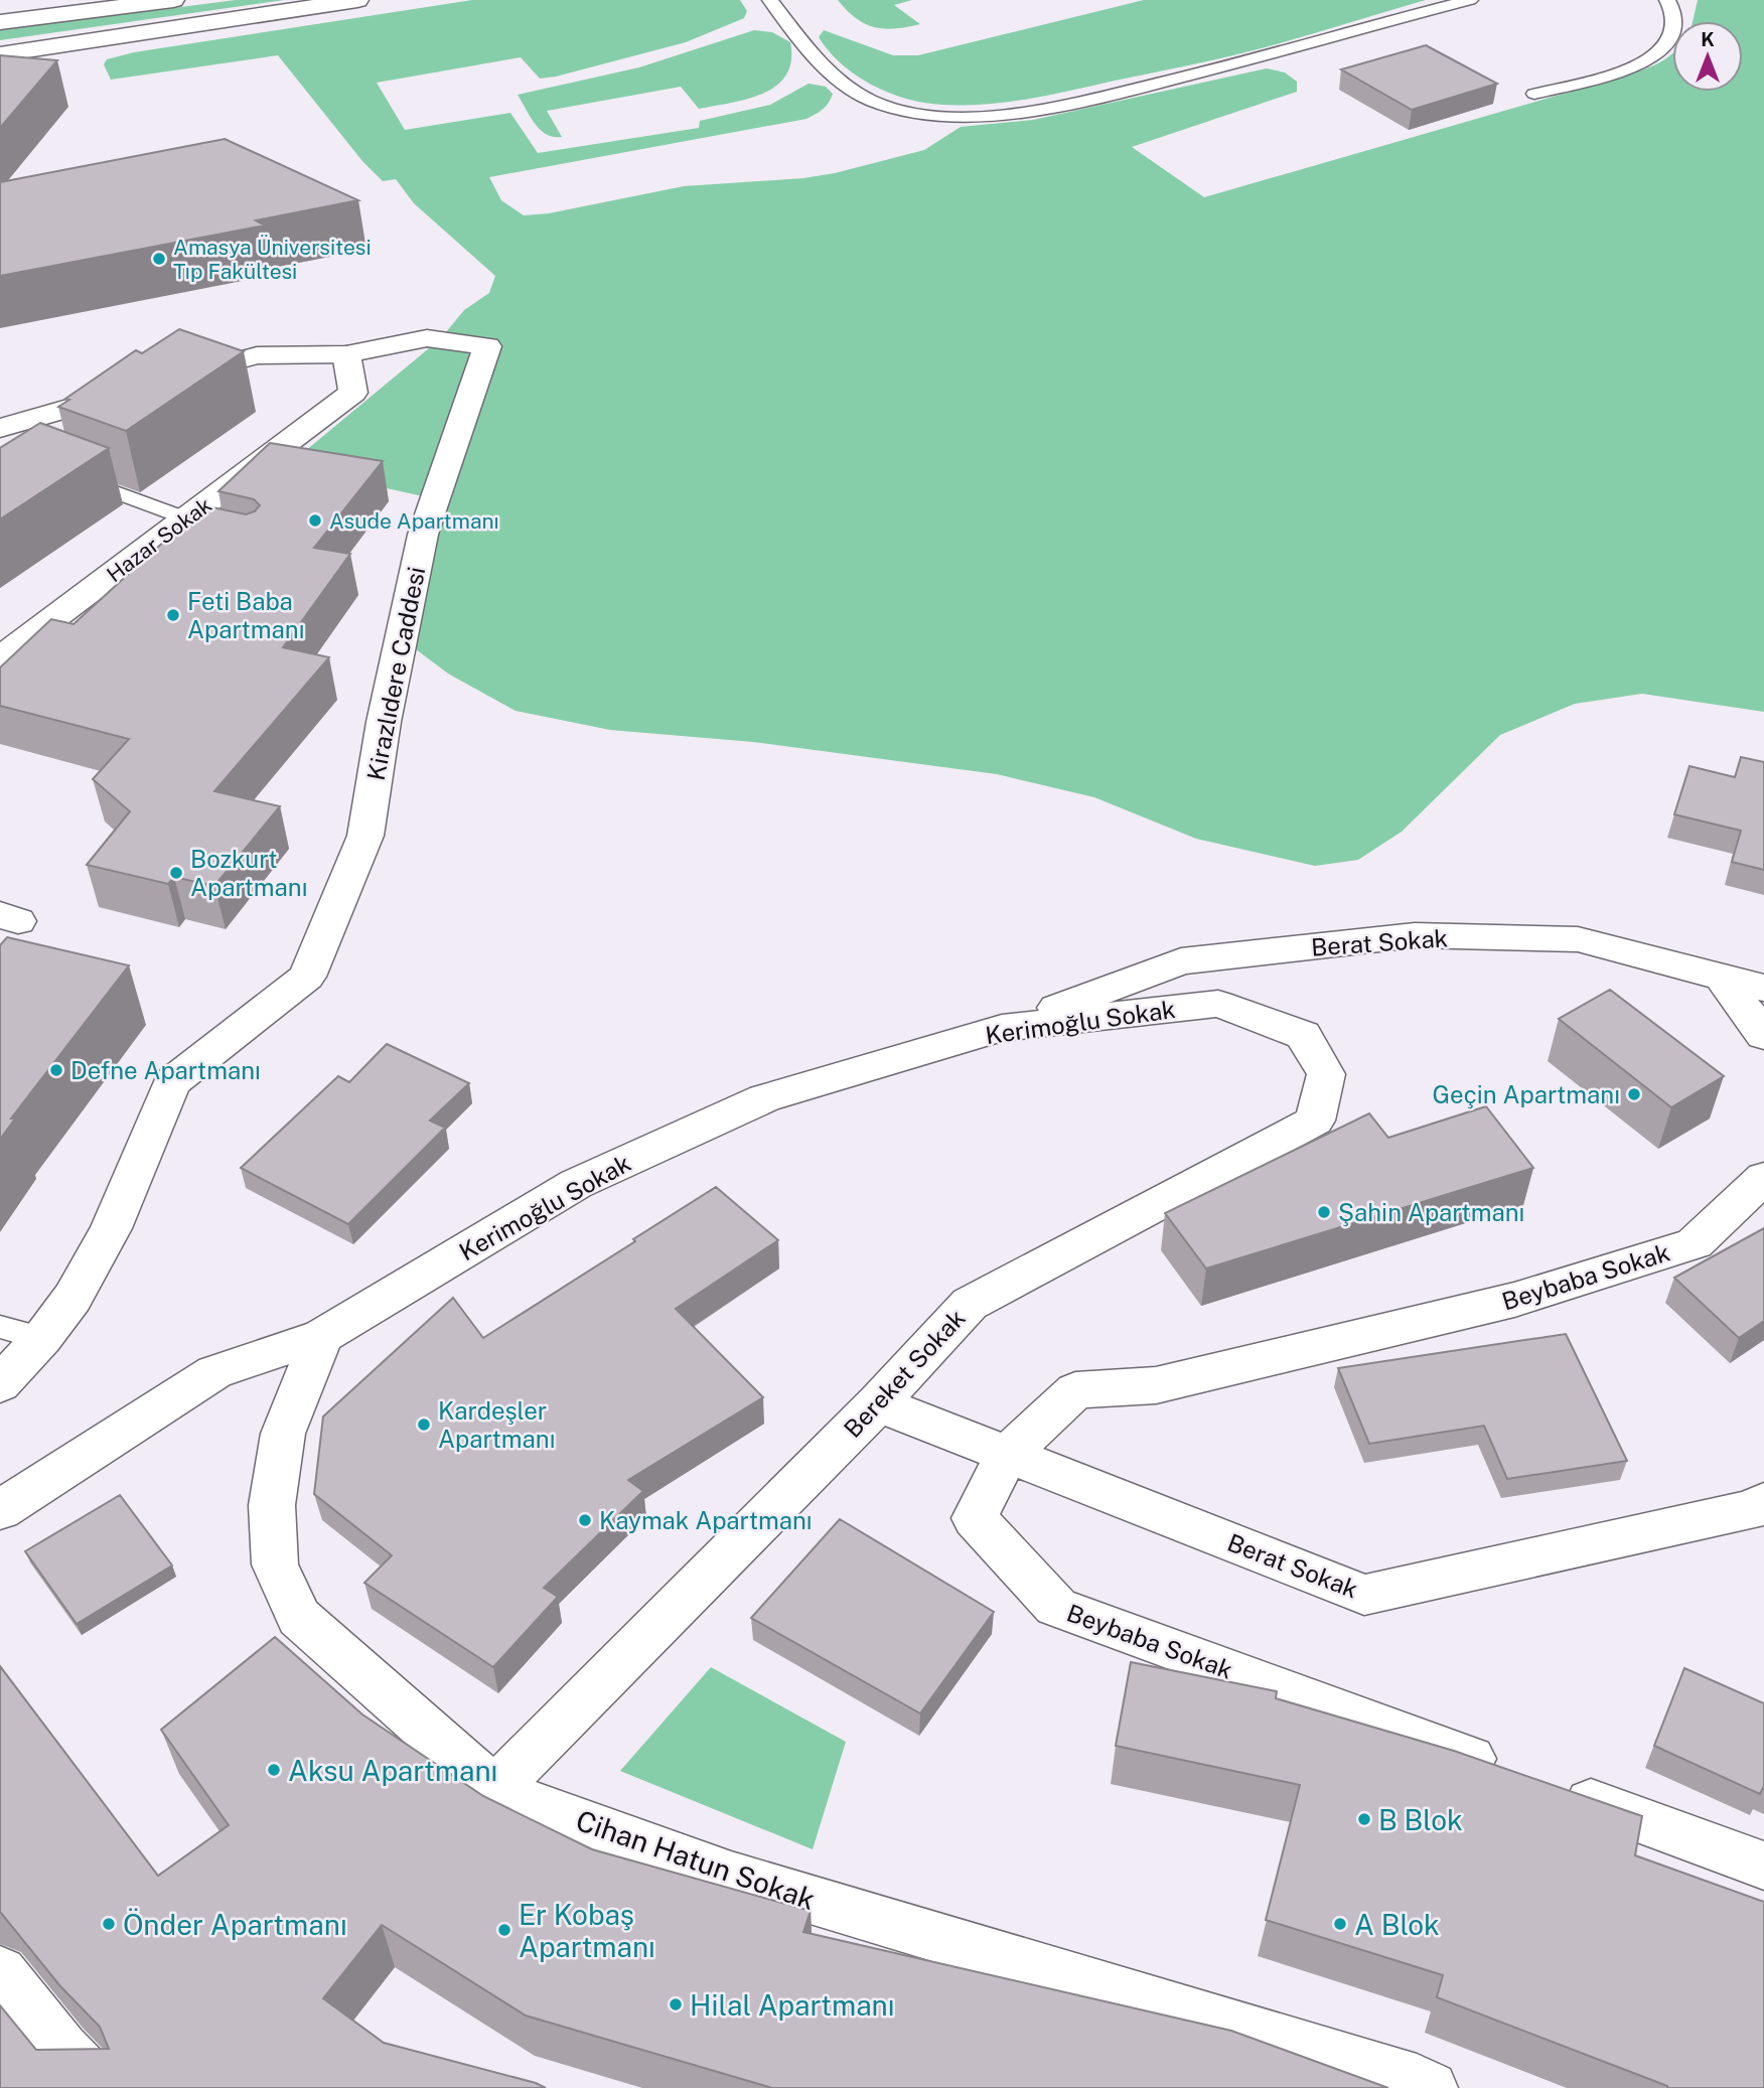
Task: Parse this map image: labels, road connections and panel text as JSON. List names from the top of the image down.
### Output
{
  "streets": {
    "street": [
      "Hazar Sokak",
      "Kirazlıdere Caddesi",
      "Berat Sokak",
      "Kerimoğlu Sokak",
      "Beybaba Sokak",
      "Bereket Sokak",
      "Cihan Hatun Sokak"
    ]
  },
  "crossings": [
    ["Hazar Sokak", "Kirazlıdere Caddesi"],
    ["Berat Sokak", "Kerimoğlu Sokak"],
    ["Berat Sokak", "Beybaba Sokak"],
    ["Berat Sokak", "Bereket Sokak"],
    ["Kerimoğlu Sokak", "Bereket Sokak"],
    ["Kerimoğlu Sokak", "Cihan Hatun Sokak"],
    ["Bereket Sokak", "Cihan Hatun Sokak"]
  ],
  "places": [
    "Amasya Üniversitesi Tıp Fakültesi",
    "Asude Apartmanı",
    "Feti Baba Apartmanı",
    "Bozkurt Apartmanı",
    "Defne Apartmanı",
    "Geçin Apartmanı",
    "Şahin Apartmanı",
    "Kardeşler Apartmanı",
    "Kaymak Apartmanı",
    "Aksu Apartmanı",
    "B Blok",
    "Önder Apartmanı",
    "A Blok",
    "Er Kobaş Apartmanı",
    "Hilal Apartmanı"
  ],
  "north": "top"
}
